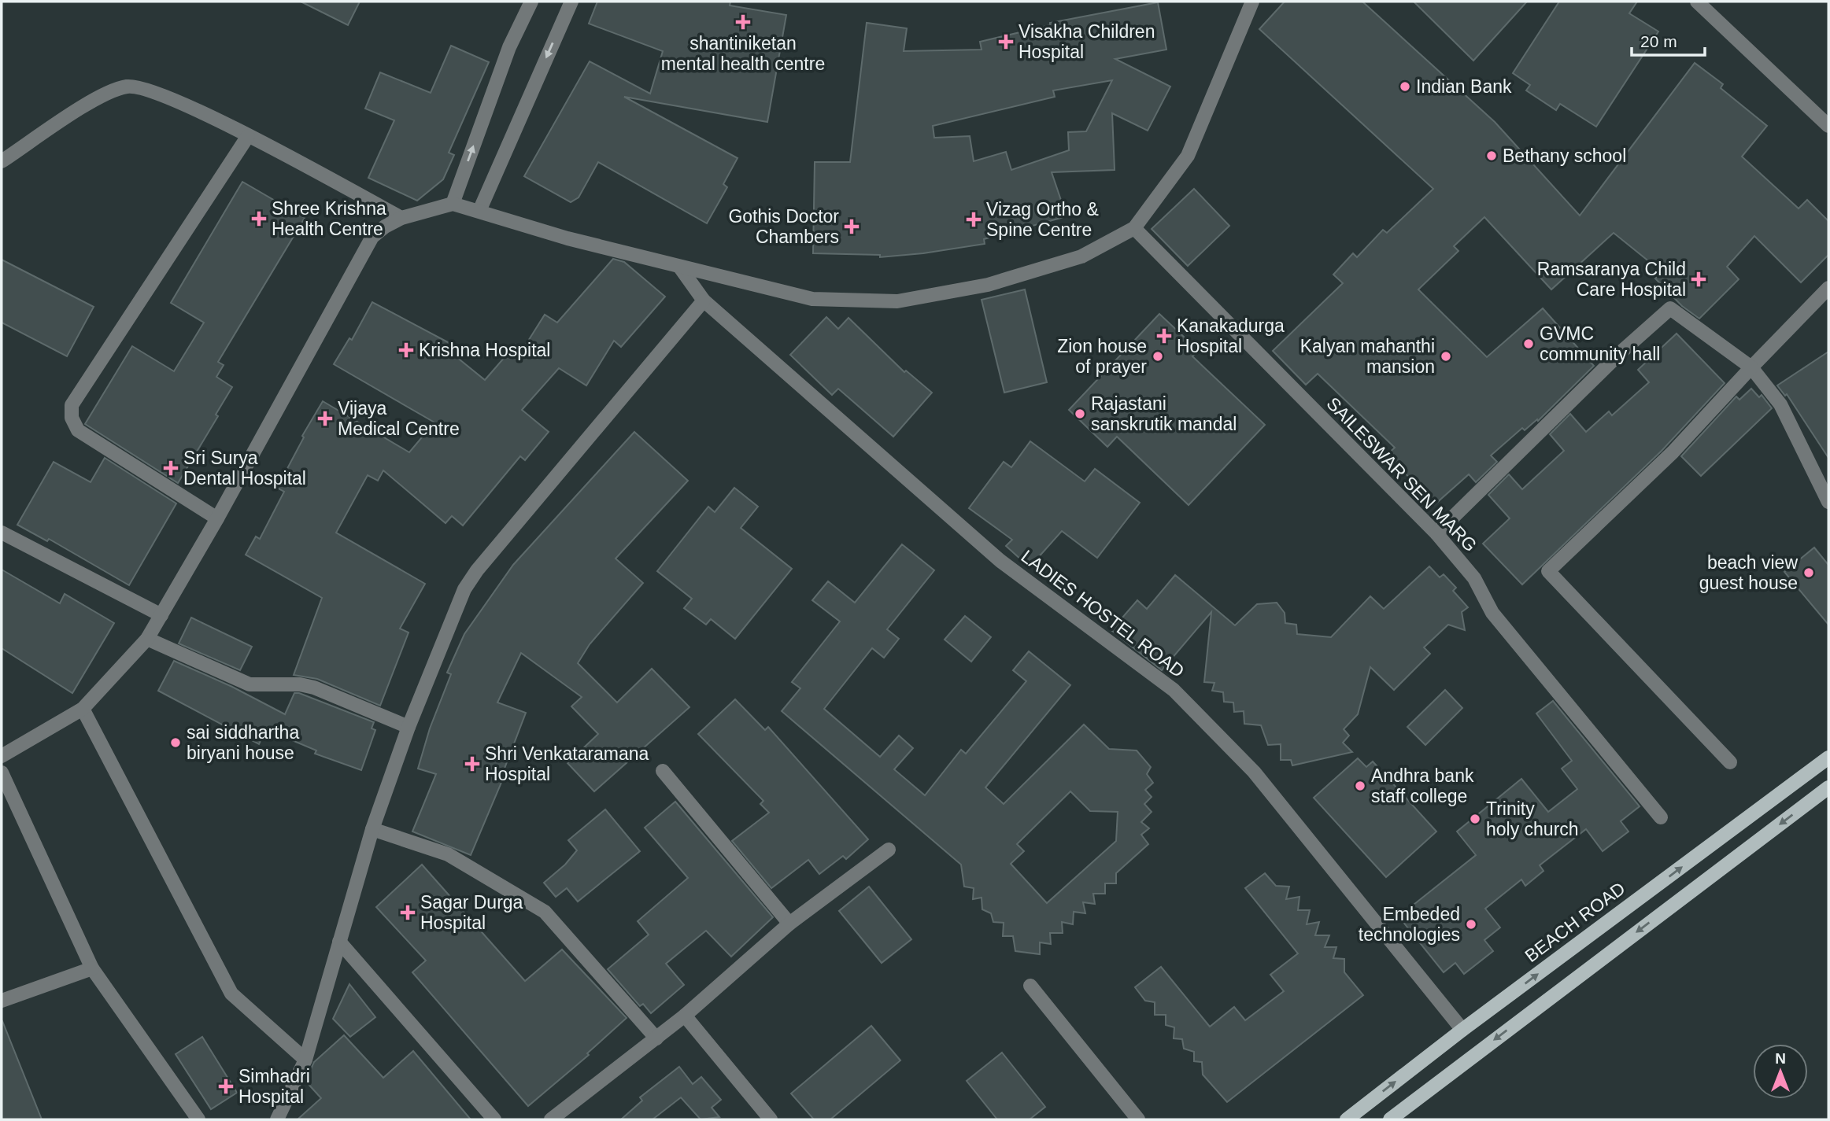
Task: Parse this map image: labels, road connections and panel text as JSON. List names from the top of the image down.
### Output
{
  "streets": {
    "main road": ["BEACH ROAD"],
    "street": ["SAILESWAR SEN MARG", "LADIES HOSTEL ROAD"]
  },
  "crossings": [
    ["LADIES HOSTEL ROAD", "BEACH ROAD"]
  ],
  "places": {
    "health": [
      "shantiniketan mental health centre",
      "Visakha Children Hospital",
      "Shree Krishna Health Centre",
      "Vizag Ortho & Spine Centre",
      "Gothis Doctor Chambers",
      "Ramsaranya Child Care Hospital",
      "Kanakadurga Hospital",
      "Krishna Hospital",
      "Vijaya Medical Centre",
      "Sri Surya Dental Hospital",
      "Shri Venkataramana Hospital",
      "Sagar Durga Hospital",
      "Simhadri Hospital"
    ],
    "other": [
      "Indian Bank",
      "Bethany school",
      "GVMC community hall",
      "Zion house of prayer",
      "Kalyan mahanthi mansion",
      "Rajastani sanskrutik mandal",
      "beach view guest house",
      "sai siddhartha biryani house",
      "Andhra bank staff college",
      "Trinity holy church",
      "Embeded technologies"
    ]
  },
  "scale_bar": "20 m",
  "north": "top"
}
